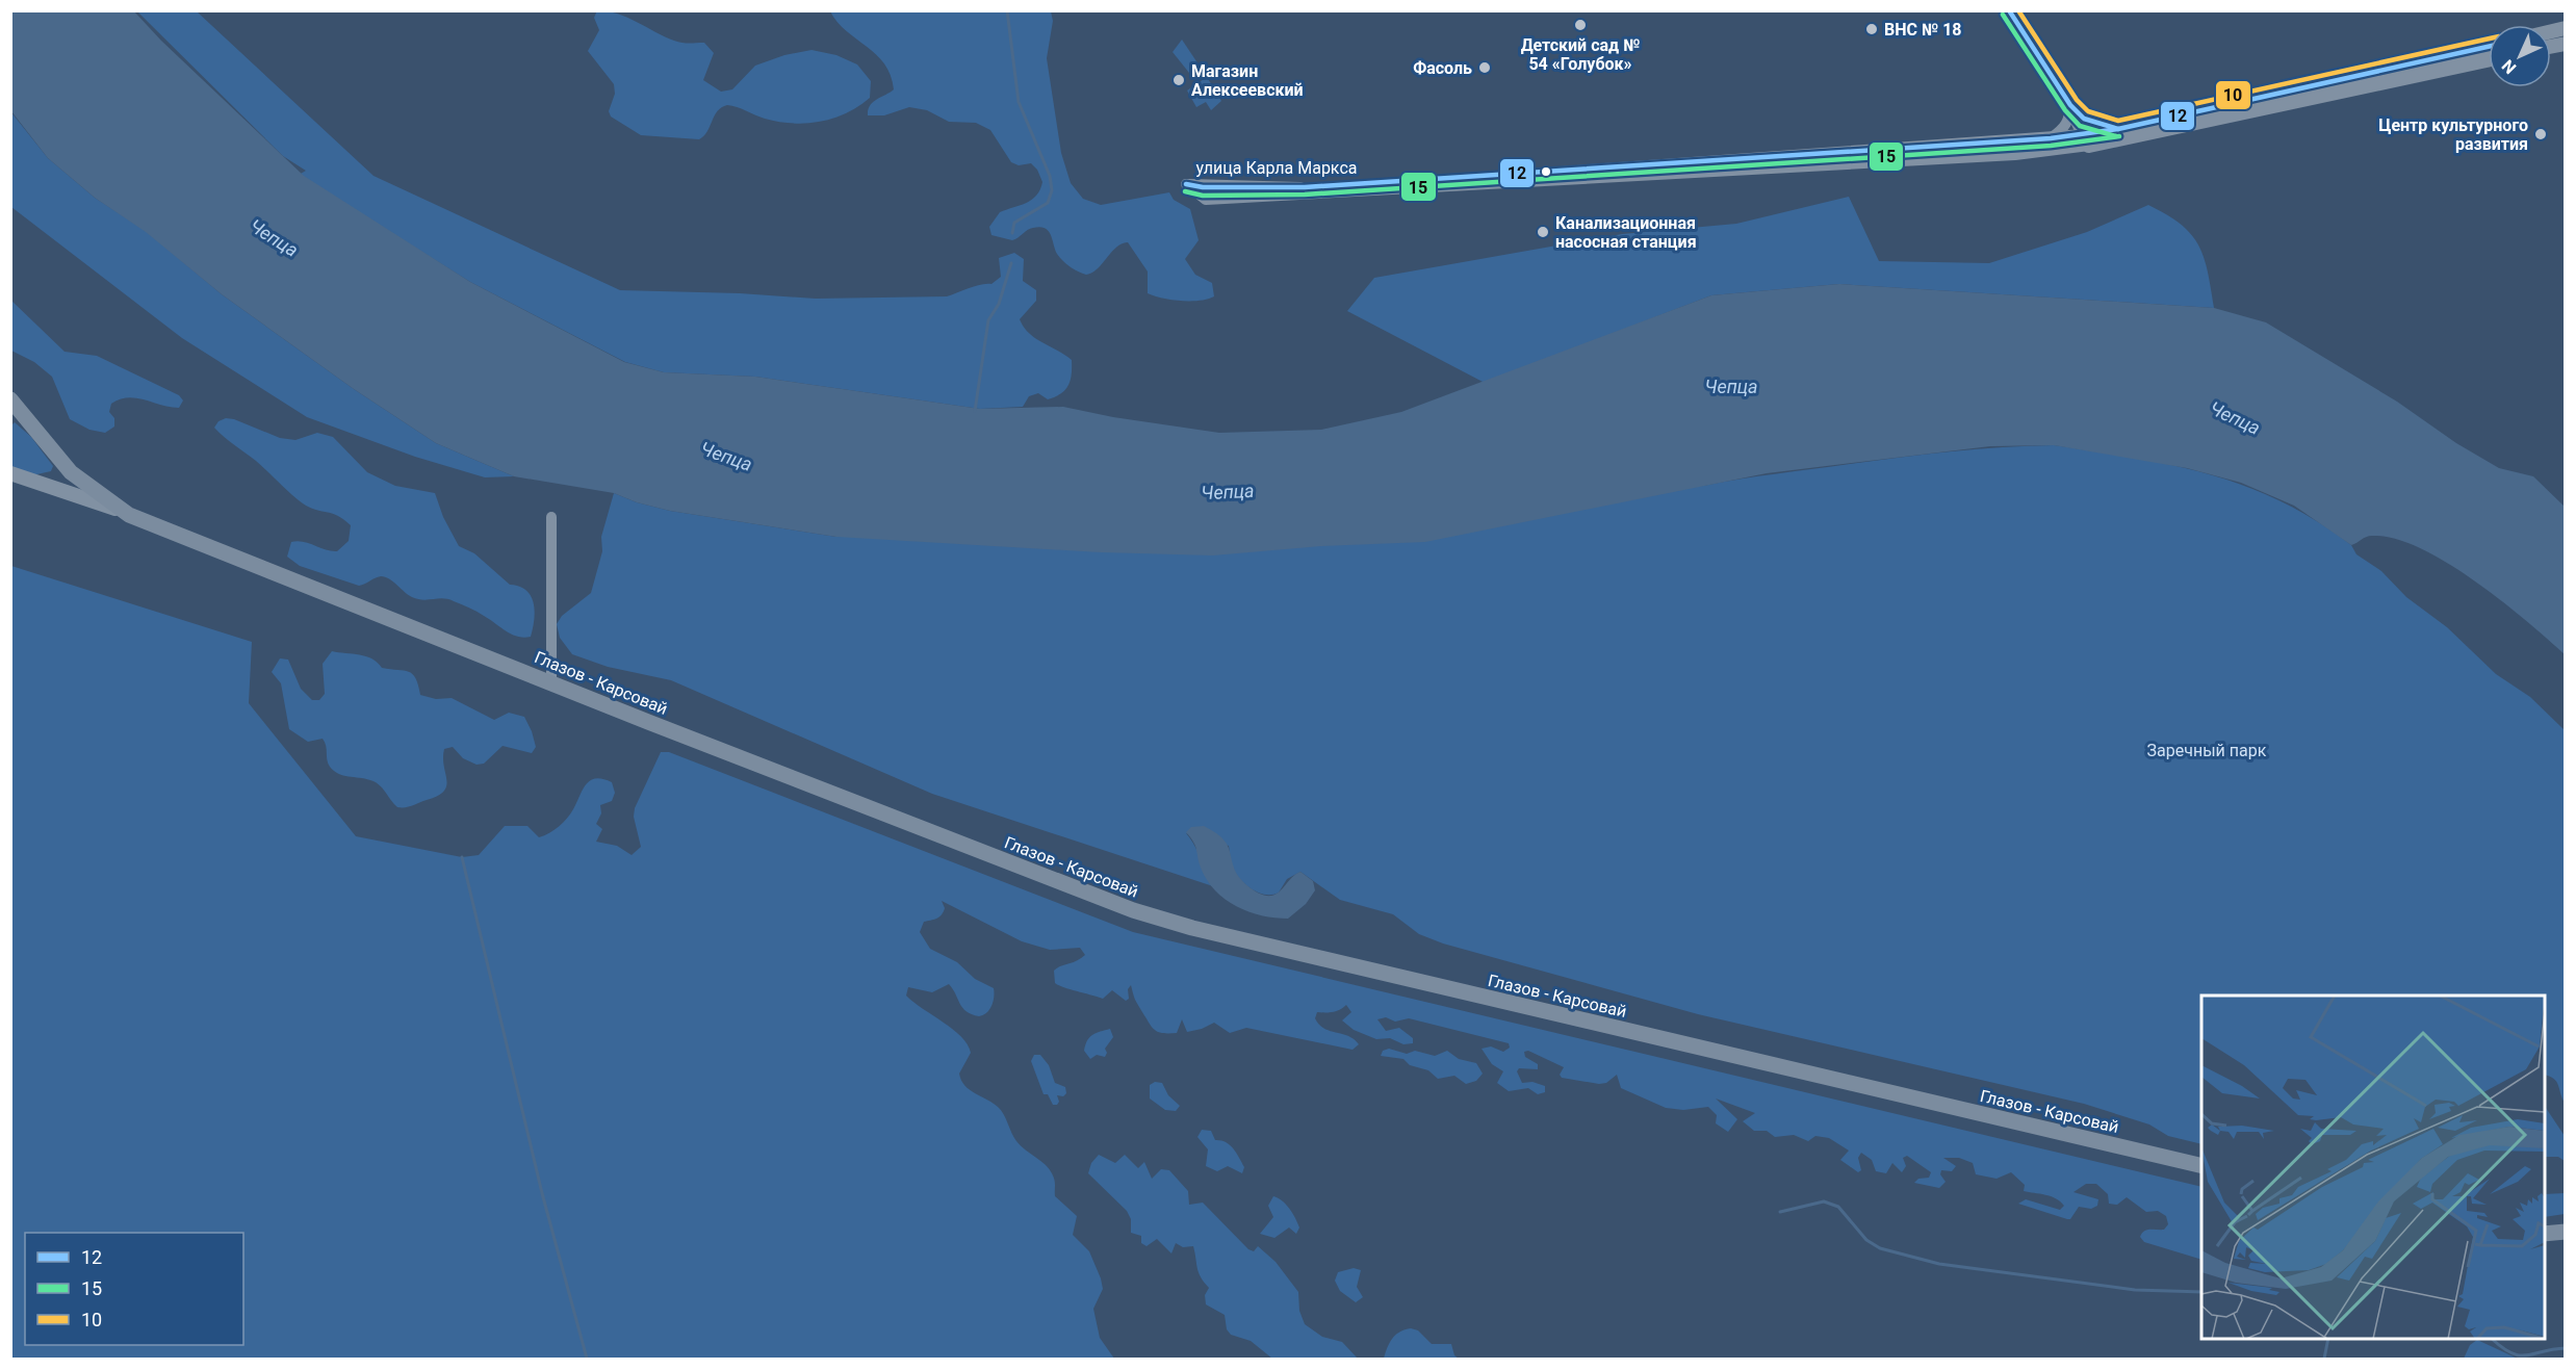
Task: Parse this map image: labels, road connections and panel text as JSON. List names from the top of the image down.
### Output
{
  "streets": {
    "main road": ["Глазов - Карсовай"],
    "street": ["улица Карла Маркса"]
  },
  "water": ["Чепца"],
  "parks": ["Заречный парк"],
  "places": [
    "Детский сад № 54 «Голубок»",
    "ВНС № 18",
    "Фасоль",
    "Магазин Алексеевский",
    "Центр культурного развития",
    "Канализационная насосная станция"
  ],
  "lines": ["transit line 12", "transit line 10", "transit line 15"],
  "legend": ["12", "15", "10"],
  "north": "bottom left"
}
